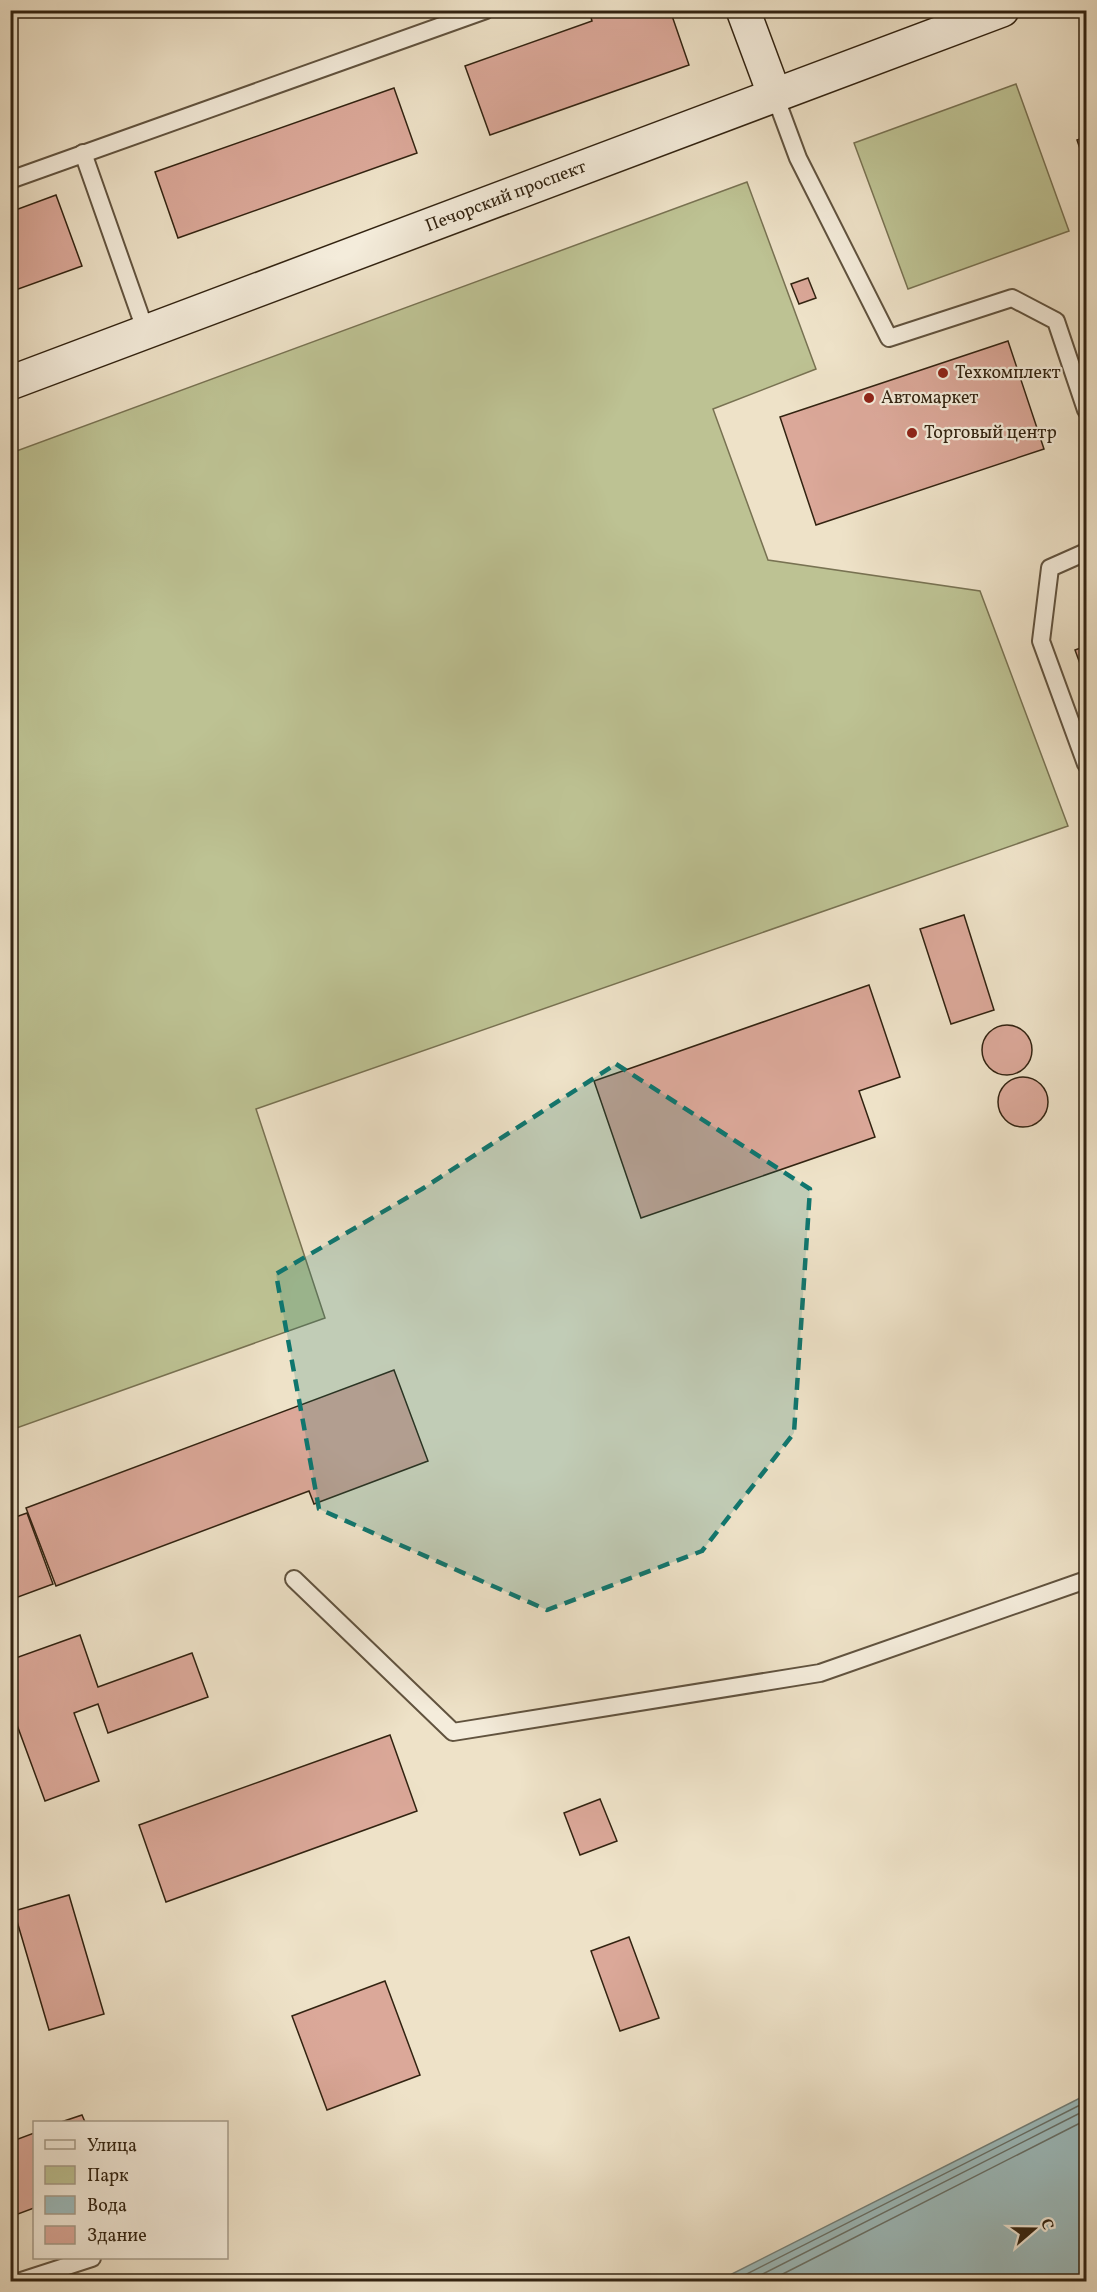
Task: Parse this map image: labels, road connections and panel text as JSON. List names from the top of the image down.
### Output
{
  "streets": {
    "main road": ["Печорский проспект"]
  },
  "places": ["Техкомплект", "Автомаркет", "Торговый центр"],
  "legend": [
    "Улица",
    "Парк",
    "Вода",
    "Здание"
  ],
  "north": "right"
}
